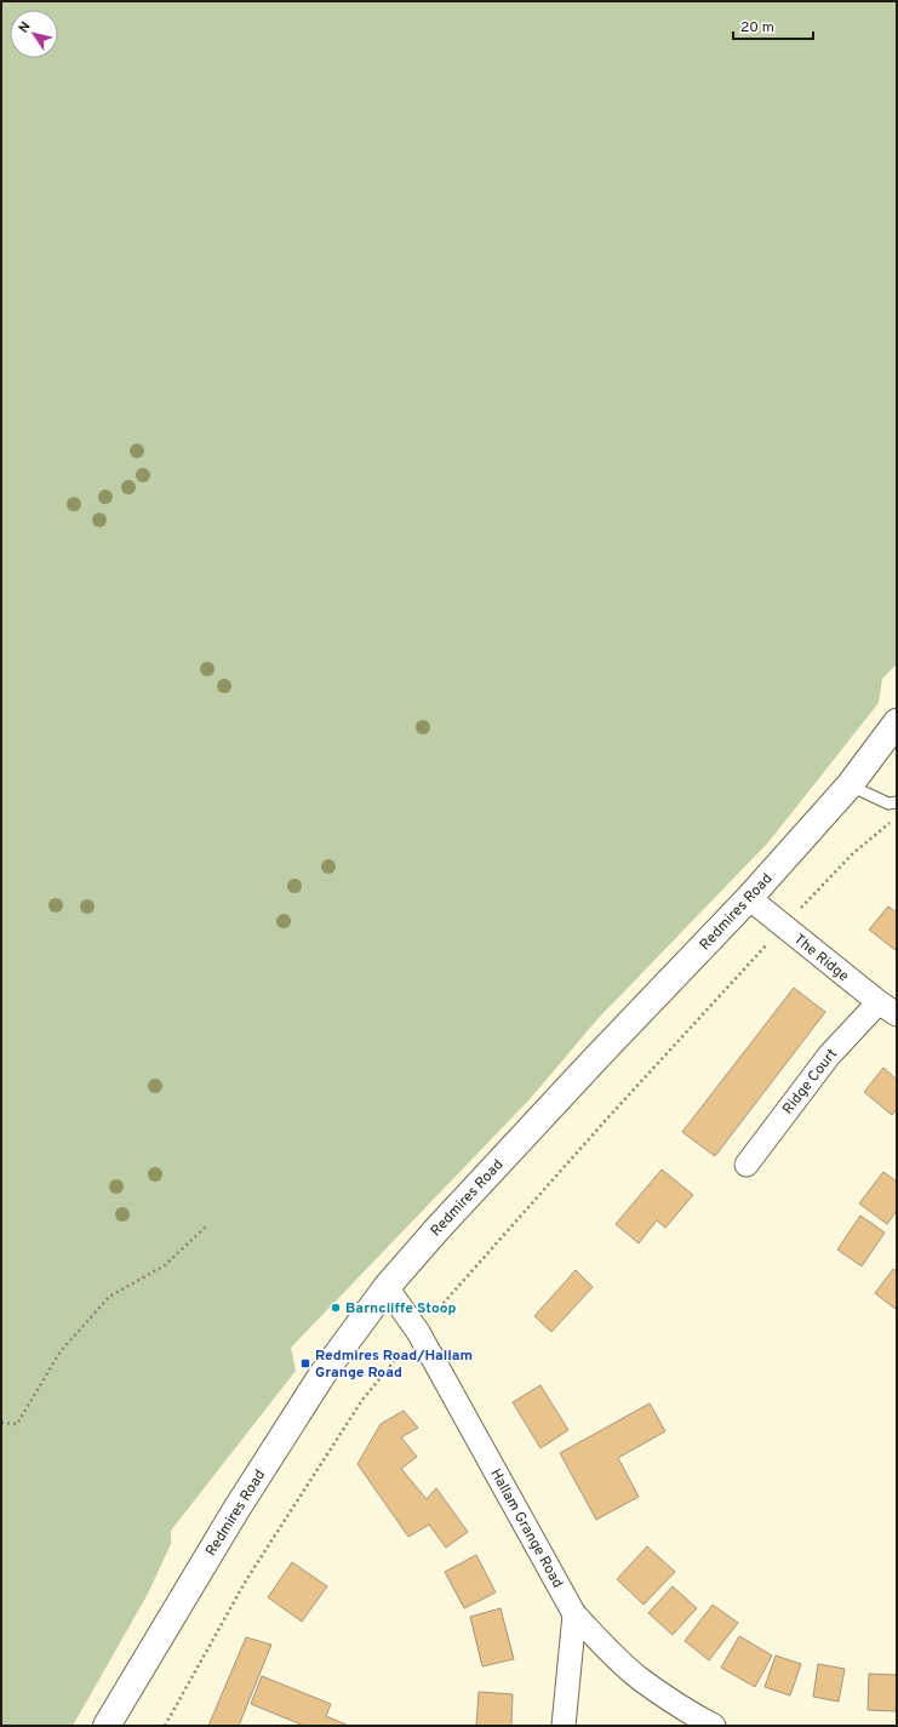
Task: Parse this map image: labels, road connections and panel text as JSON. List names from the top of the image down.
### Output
{
  "streets": {
    "street": [
      "Redmires Road",
      "The Ridge",
      "Ridge Court",
      "Hallam Grange Road"
    ]
  },
  "crossings": [
    ["Redmires Road", "The Ridge"],
    ["Redmires Road", "Hallam Grange Road"],
    ["The Ridge", "Ridge Court"]
  ],
  "places": {
    "other": ["Barncliffe Stoop"],
    "transit": ["Redmires Road/Hallam Grange Road"]
  },
  "scale_bar": "20 m",
  "north": "top left"
}
